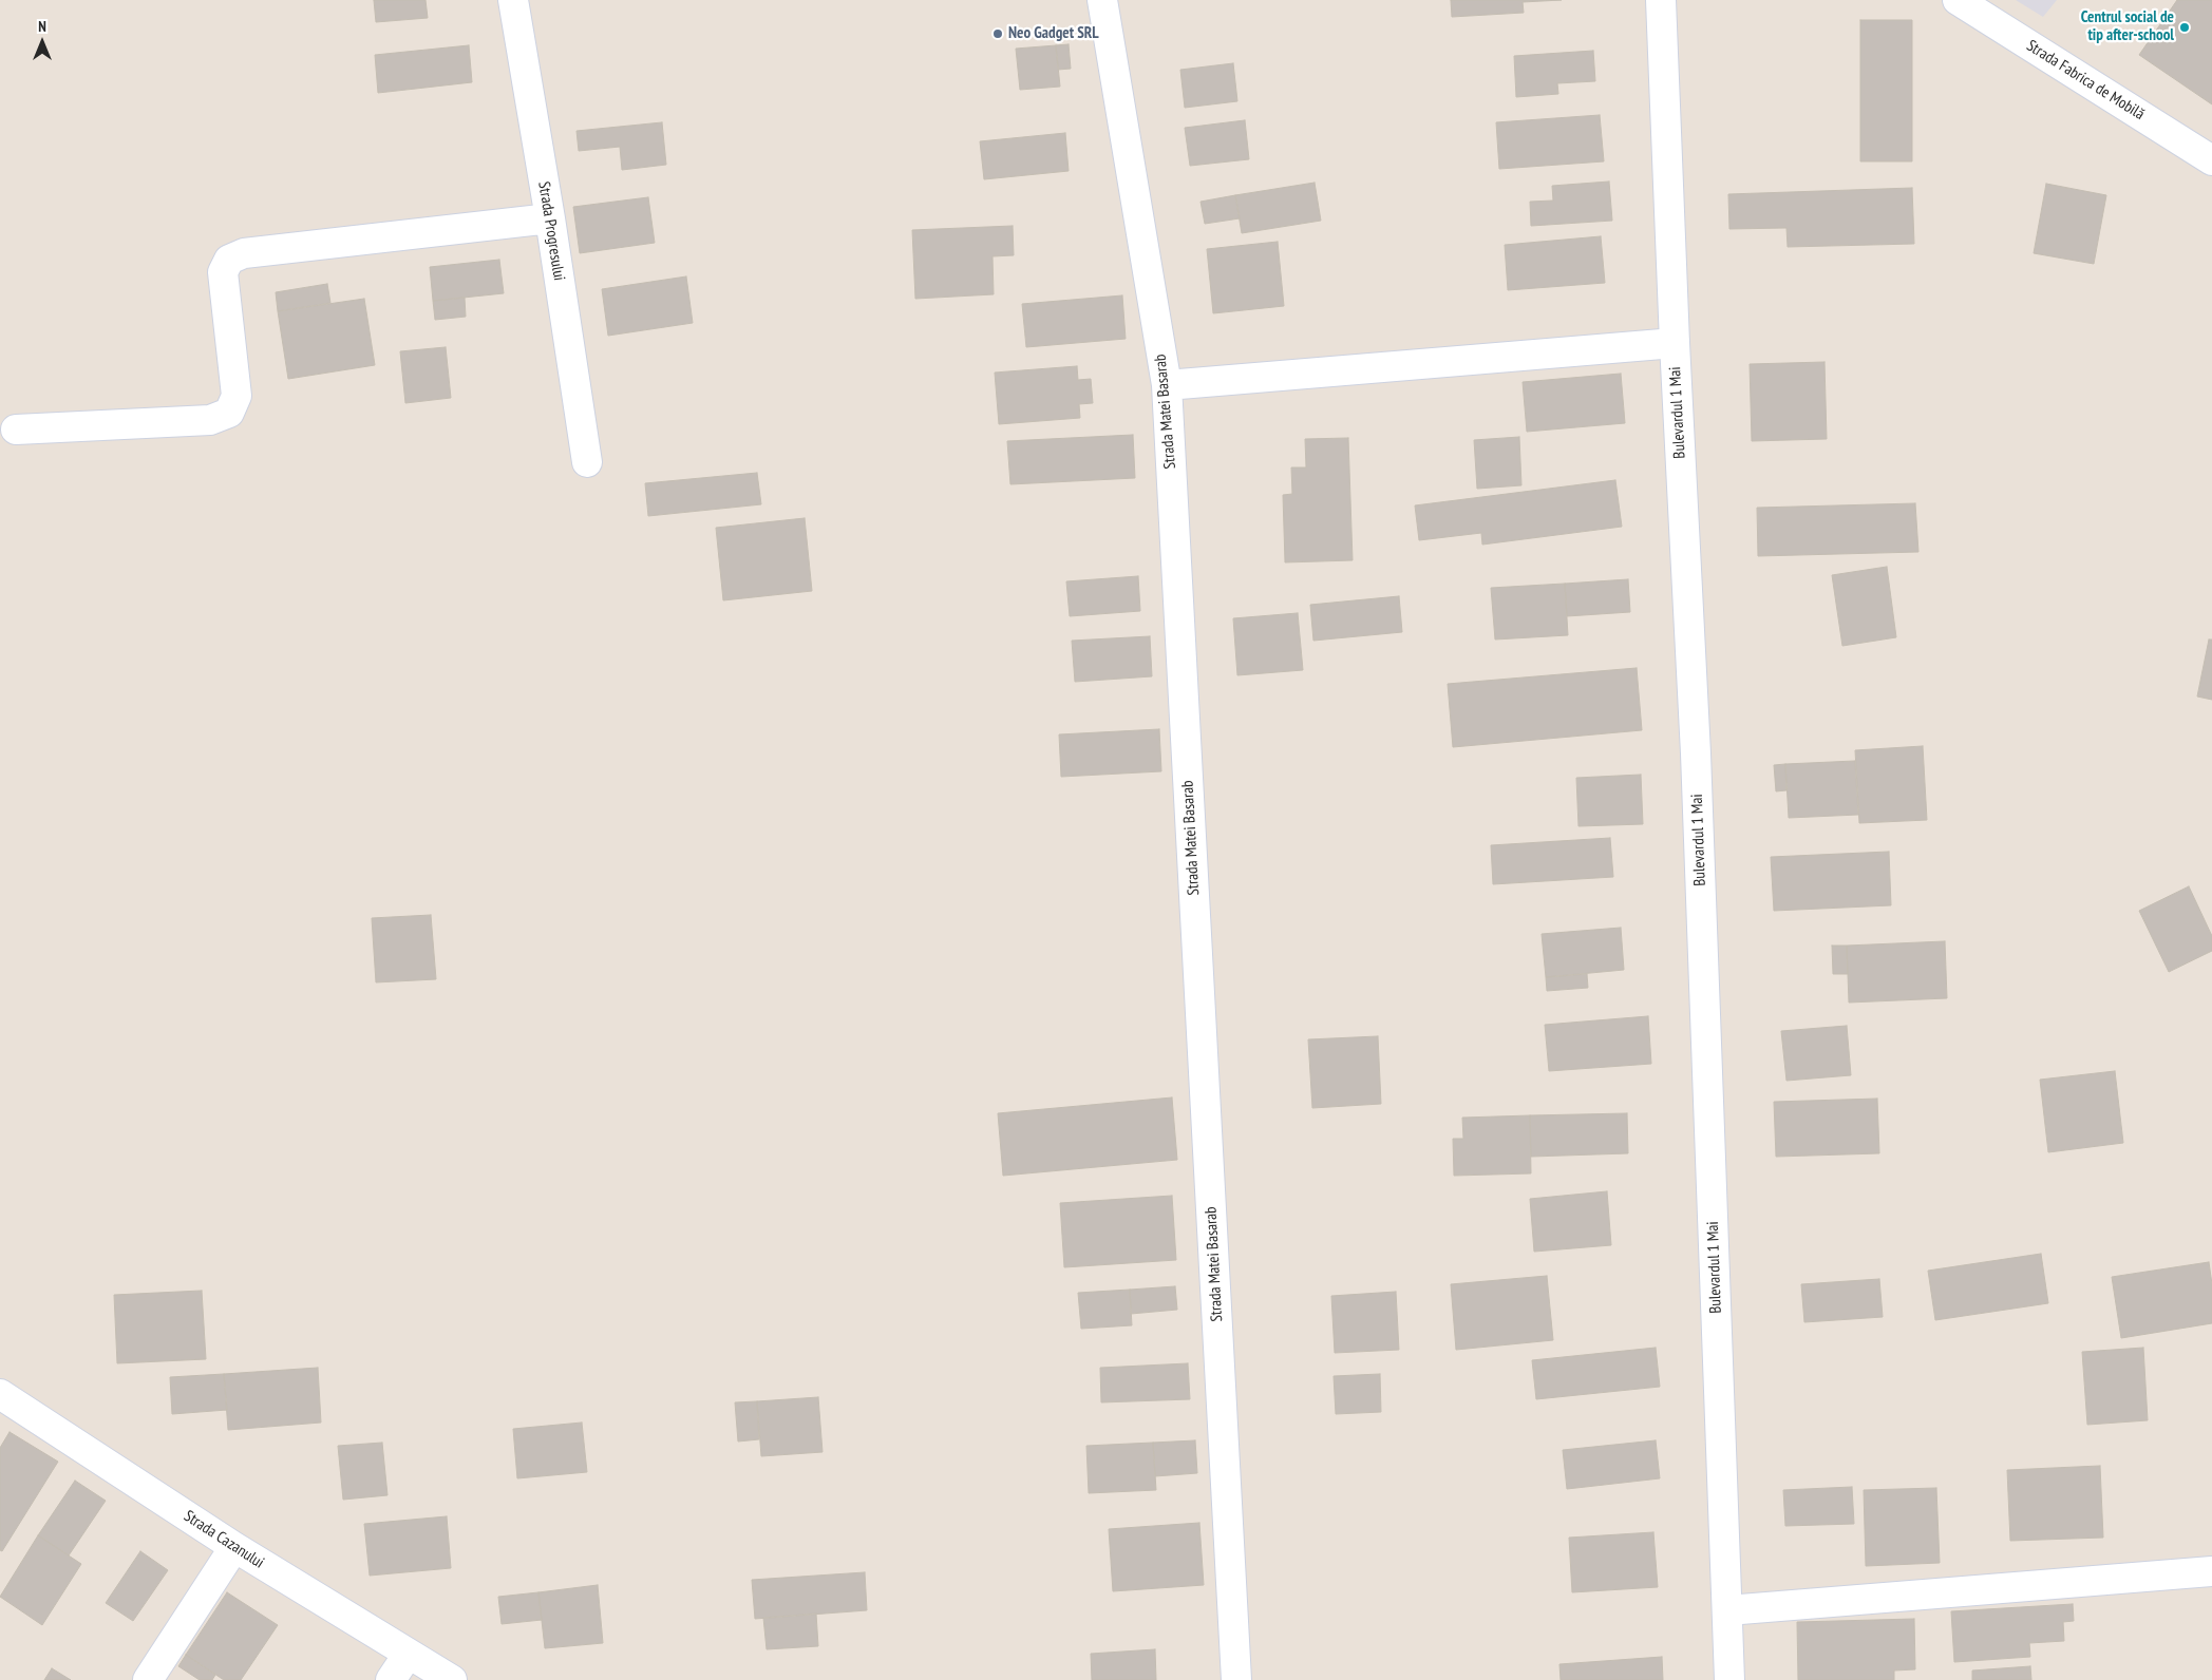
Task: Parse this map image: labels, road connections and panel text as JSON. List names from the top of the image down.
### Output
{
  "streets": {
    "street": [
      "Strada Fabrica de Mobilă",
      "Strada Progresului",
      "Strada Matei Basarab",
      "Bulevardul 1 Mai",
      "Strada Cazanului"
    ]
  },
  "places": ["Centrul social de tip after-school", "Neo Gadget SRL"],
  "north": "top"
}
